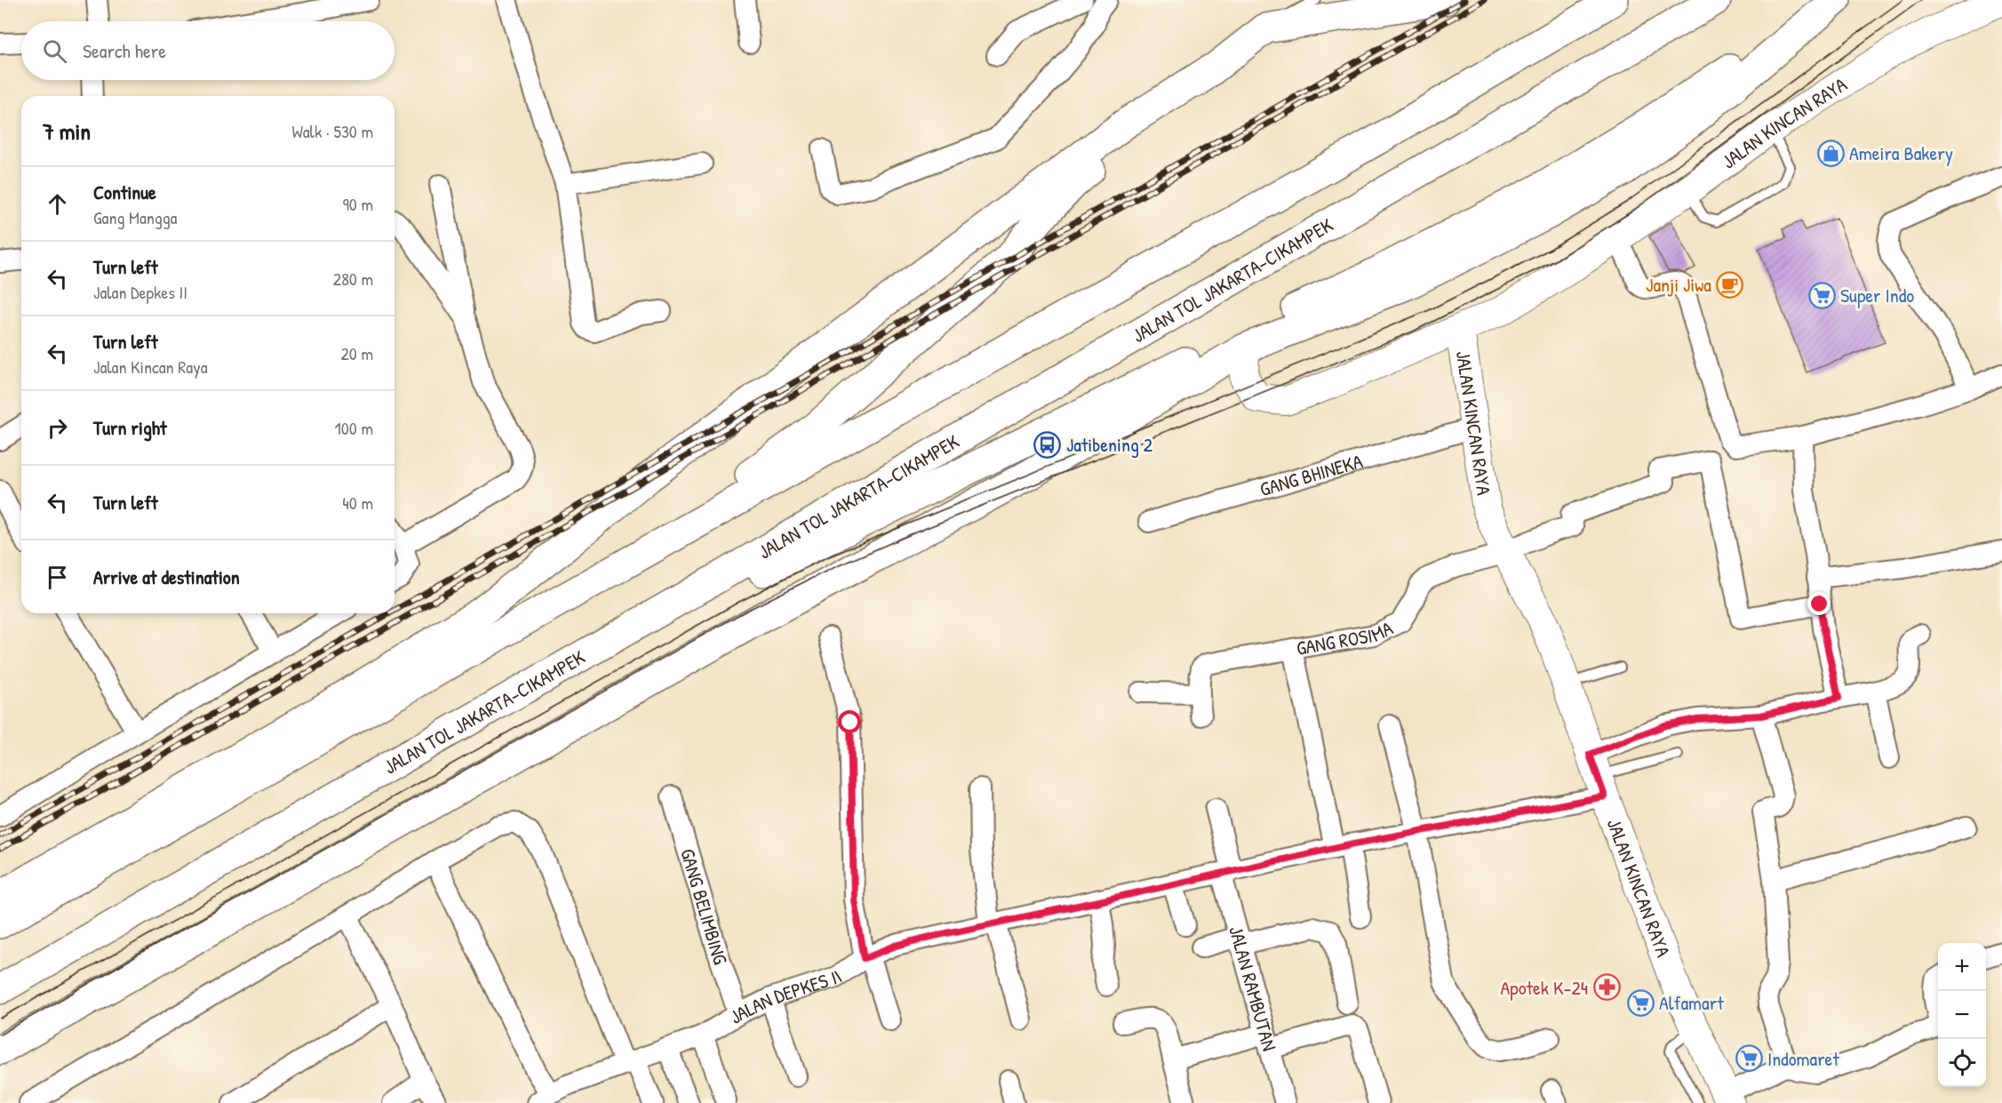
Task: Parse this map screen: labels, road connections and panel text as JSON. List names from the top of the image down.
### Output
{
  "streets": {
    "highway": ["JALAN TOL JAKARTA–CIKAMPEK"],
    "main road": ["JALAN KINCAN RAYA"],
    "street": [
      "GANG BHINEKA",
      "GANG ROSIMA",
      "GANG BELIMBING",
      "JALAN RAMBUTAN",
      "JALAN DEPKES II"
    ]
  },
  "crossings": [
    ["JALAN KINCAN RAYA", "GANG BHINEKA"],
    ["JALAN KINCAN RAYA", "GANG ROSIMA"],
    ["JALAN KINCAN RAYA", "JALAN DEPKES II"],
    ["GANG BELIMBING", "JALAN DEPKES II"],
    ["JALAN RAMBUTAN", "JALAN DEPKES II"]
  ],
  "places": {
    "shop": ["Ameira Bakery"],
    "cafe": ["Janji Jiwa"],
    "supermarket": ["Super Indo", "Alfamart", "Indomaret"],
    "bus stop": ["Jatibening 2"],
    "pharmacy": ["Apotek K-24"]
  },
  "page": {
    "search": "Search here",
    "heading": ["7 min", "Walk · 530 m"],
    "list": [
      ["Continue", "Gang Mangga", "90 m"],
      ["Turn left", "Jalan Depkes II", "280 m"],
      ["Turn left", "Jalan Kincan Raya", "20 m"],
      ["Turn right", "100 m"],
      ["Turn left", "40 m"],
      "Arrive at destination"
    ],
    "map_buttons": ["+", "−"]
  }
}
